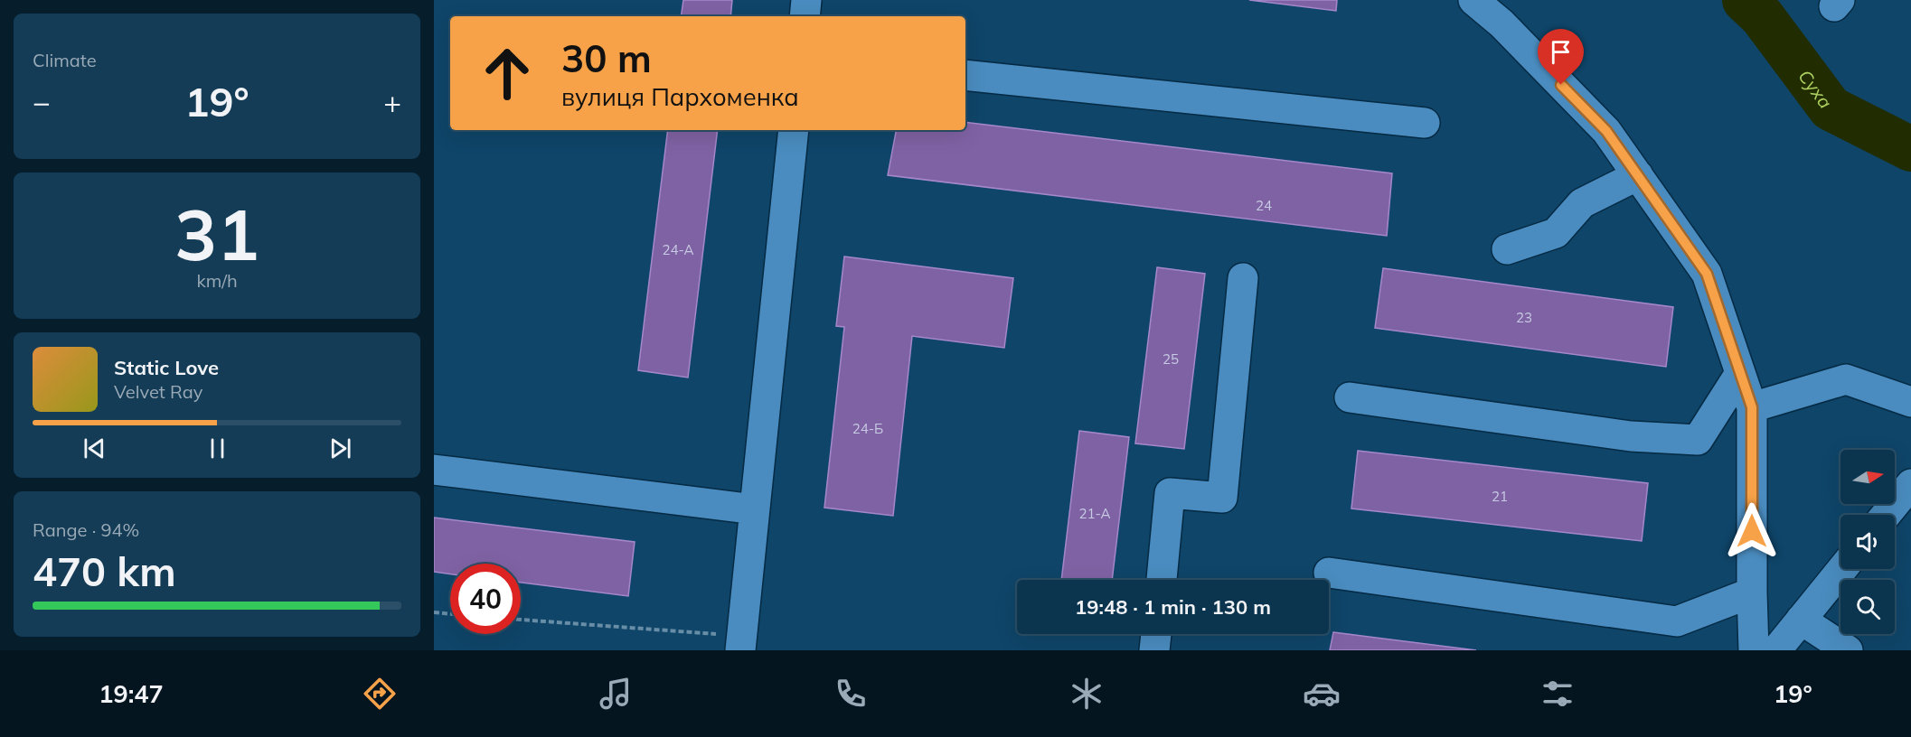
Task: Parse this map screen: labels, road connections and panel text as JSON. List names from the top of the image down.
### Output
{
  "water": ["Суха"],
  "house_numbers": [
    "24",
    "24-А",
    "23",
    "25",
    "24-Б",
    "21",
    "21-А"
  ],
  "north": "right",
  "page": {
    "tile": [
      "Climate",
      ["31", "km/h"],
      ["Range · 94%", "470 km"]
    ],
    "turn": ["30 m", "вулиця Пархоменка"],
    "heat": ["−", "19°", "+"],
    "song": ["Static Love", "Velvet Ray"],
    "limit": "40",
    "trip": "19:48 · 1 min · 130 m",
    "tabs": ["19:47", "19°"]
  }
}
